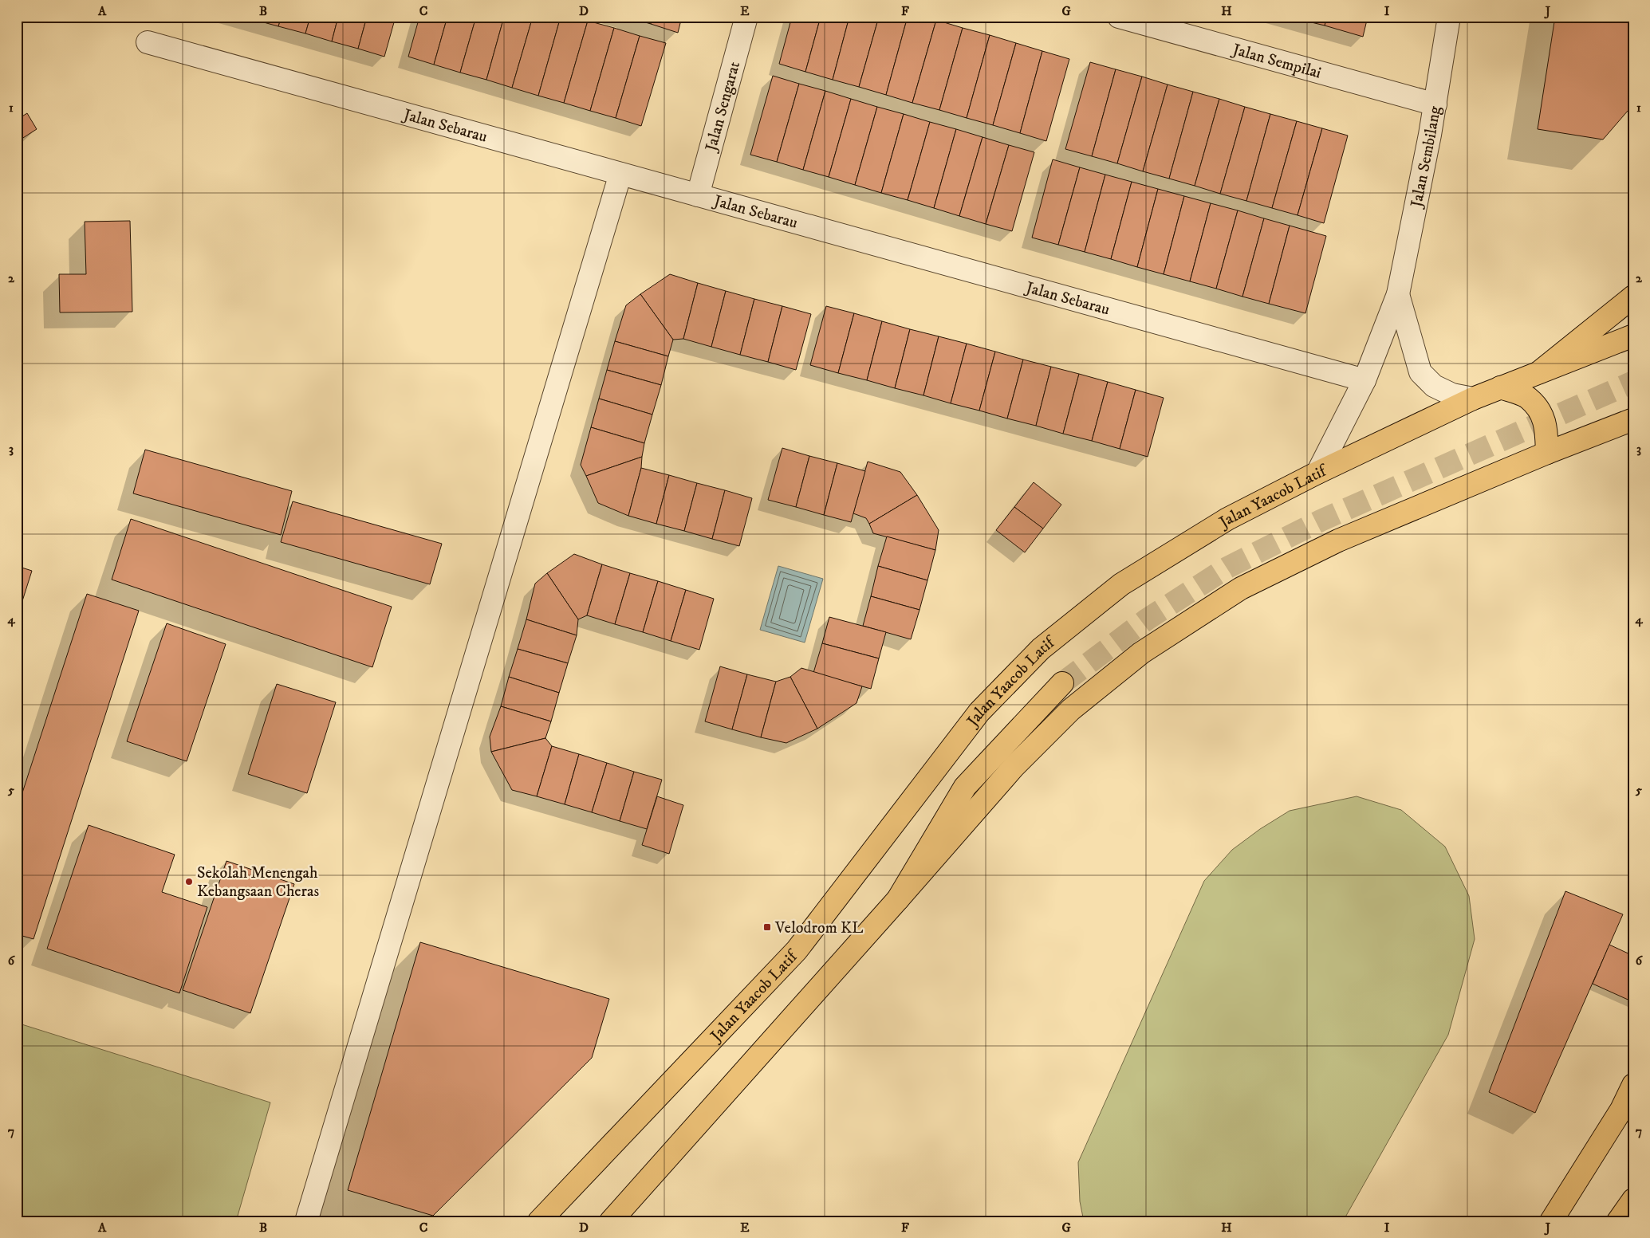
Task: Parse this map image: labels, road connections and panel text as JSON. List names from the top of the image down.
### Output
{
  "streets": {
    "main road": ["Jalan Yaacob Latif"],
    "street": [
      "Jalan Sempilai",
      "Jalan Sengarat",
      "Jalan Sebarau",
      "Jalan Sembilang"
    ]
  },
  "crossings": [
    ["Jalan Sempilai", "Jalan Sembilang"],
    ["Jalan Sengarat", "Jalan Sebarau"],
    ["Jalan Sebarau", "Jalan Sembilang"],
    ["Jalan Sembilang", "Jalan Yaacob Latif"]
  ],
  "places": {
    "other": ["Sekolah Menengah Kebangsaan Cheras"],
    "transit": ["Velodrom KL"]
  },
  "grid": {
    "columns": [
      "A",
      "B",
      "C",
      "D",
      "E",
      "F",
      "G",
      "H",
      "I",
      "J"
    ],
    "rows": [
      "1",
      "2",
      "3",
      "4",
      "5",
      "6",
      "7"
    ]
  }
}
